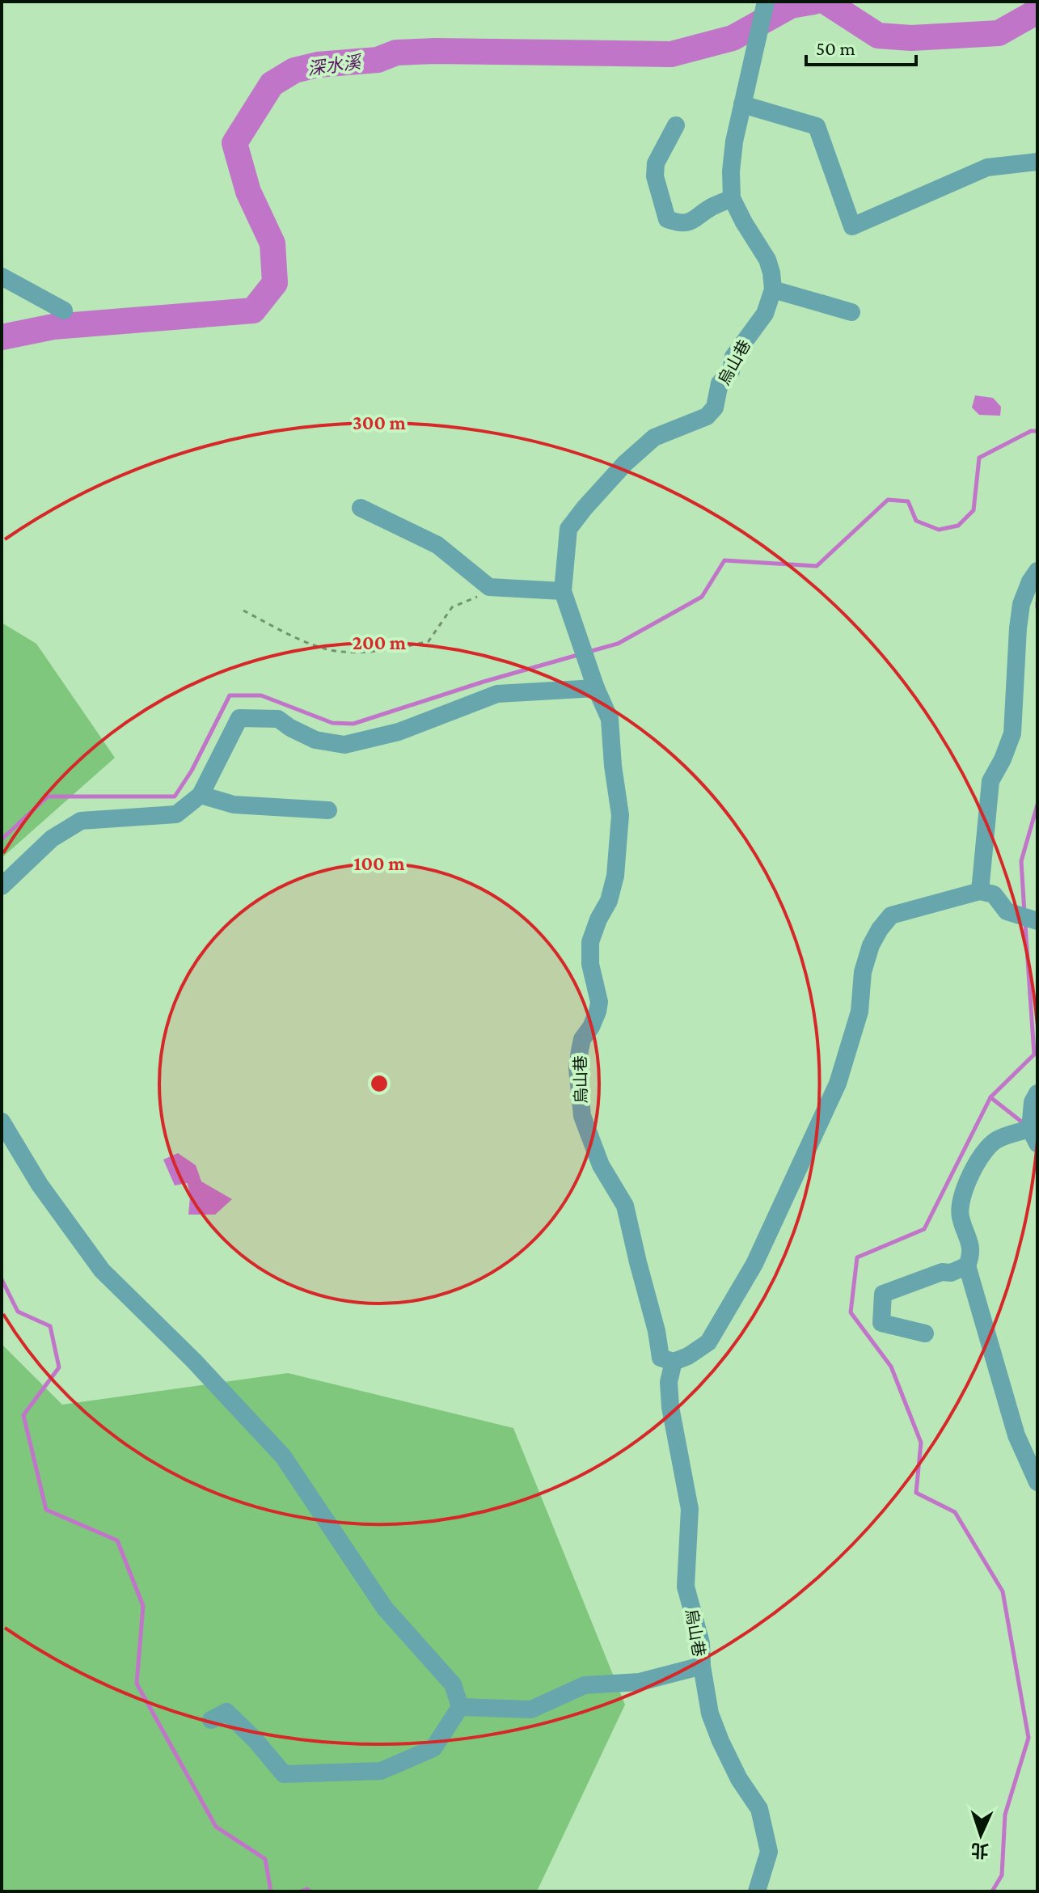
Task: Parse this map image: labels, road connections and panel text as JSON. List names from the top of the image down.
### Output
{
  "streets": {
    "street": ["烏山巷"]
  },
  "water": ["深水溪"],
  "scale_bar": "50 m",
  "north": "bottom",
  "rings": ["300 m", "200 m", "100 m"]
}
